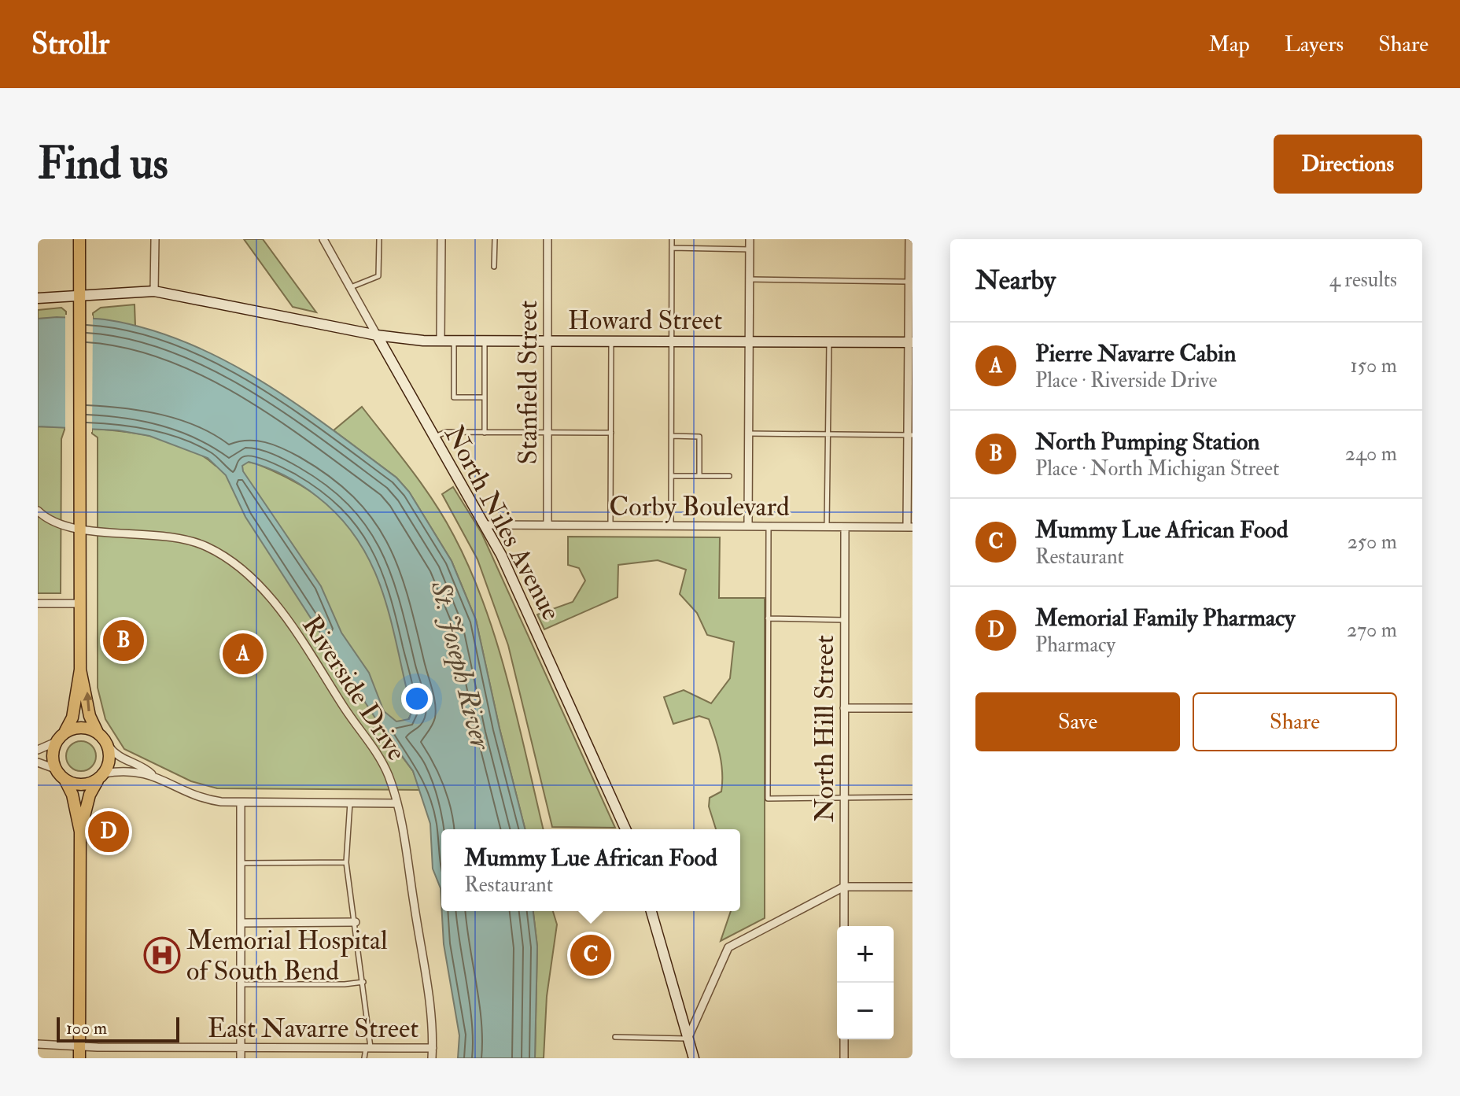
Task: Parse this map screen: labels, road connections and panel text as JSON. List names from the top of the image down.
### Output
{
  "streets": {
    "street": [
      "Howard Street",
      "Stanfield Street",
      "Corby Boulevard",
      "North Niles Avenue",
      "Riverside Drive",
      "North Hill Street",
      "East Navarre Street"
    ]
  },
  "crossings": [
    ["Howard Street", "Stanfield Street"],
    ["Howard Street", "North Niles Avenue"],
    ["Stanfield Street", "Corby Boulevard"],
    ["Corby Boulevard", "North Niles Avenue"],
    ["Corby Boulevard", "North Hill Street"],
    ["Riverside Drive", "East Navarre Street"]
  ],
  "water": ["St. Joseph River"],
  "places": {
    "hospital": ["Memorial Hospital of South Bend"]
  },
  "scale_bar": "100 m",
  "page": {
    "header": "Strollr",
    "nav": ["Map", "Layers", "Share"],
    "buttons": [
      "Directions",
      ["Save", "Share"]
    ],
    "title": "Find us",
    "heading": ["Nearby", "4 results"],
    "list": [
      {
        "mark": "A",
        "name": "Pierre Navarre Cabin",
        "note": "Place · Riverside Drive",
        "value": "150 m"
      },
      {
        "mark": "B",
        "name": "North Pumping Station",
        "note": "Place · North Michigan Street",
        "value": "240 m"
      },
      {
        "mark": "C",
        "name": "Mummy Lue African Food",
        "note": "Restaurant",
        "value": "250 m"
      },
      {
        "mark": "D",
        "name": "Memorial Family Pharmacy",
        "note": "Pharmacy",
        "value": "270 m"
      }
    ],
    "pins": [
      "B",
      "A",
      "D",
      "C"
    ],
    "popup": ["Mummy Lue African Food", "Restaurant"],
    "map_buttons": ["+", "−"],
    "scale": "100 m"
  }
}
